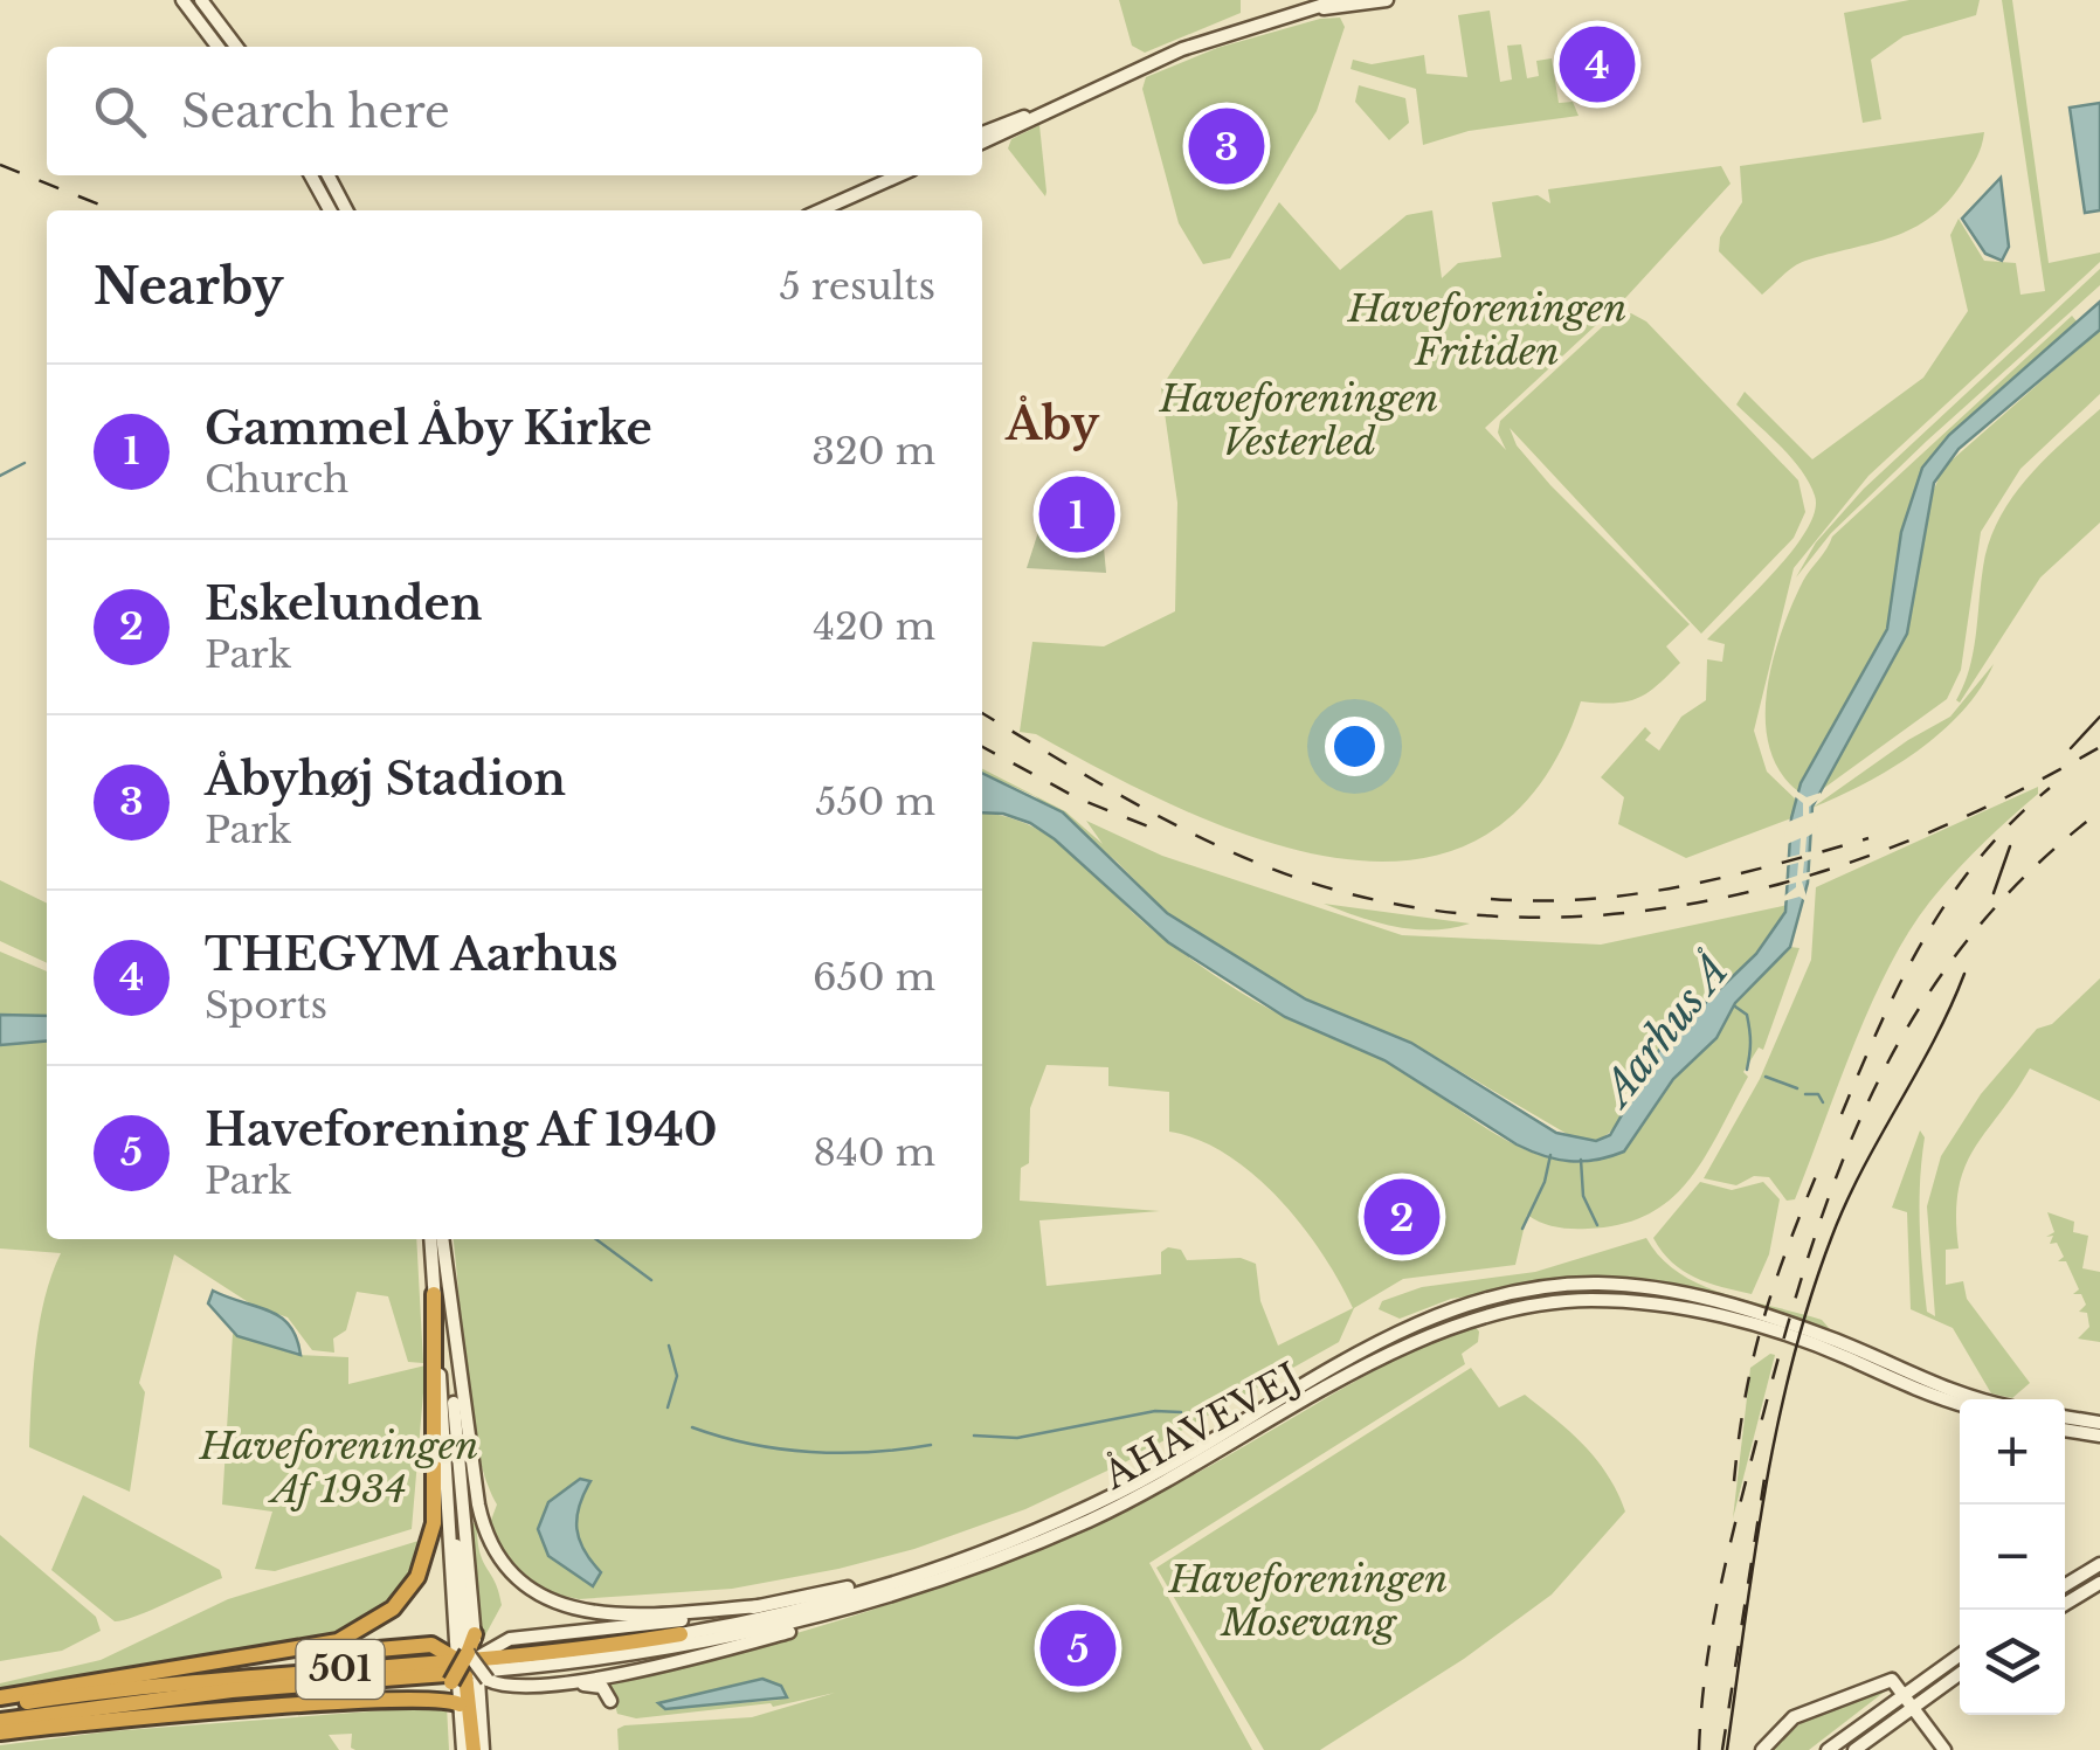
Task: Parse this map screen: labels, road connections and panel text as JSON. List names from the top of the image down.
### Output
{
  "streets": {
    "highway": ["501"],
    "main road": ["ÅHAVEVEJ"]
  },
  "crossings": [
    ["ÅHAVEVEJ", "501"]
  ],
  "districts": ["Åby"],
  "water": ["Aarhus Å"],
  "parks": [
    "Haveforeningen Fritiden",
    "Haveforeningen Vesterled",
    "Haveforeningen Af 1934",
    "Haveforeningen Mosevang"
  ],
  "page": {
    "pins": [
      "4",
      "3",
      "1",
      "2",
      "5"
    ],
    "search": "Search here",
    "heading": ["Nearby", "5 results"],
    "list": [
      {
        "mark": "1",
        "name": "Gammel Åby Kirke",
        "note": "Church",
        "value": "320 m"
      },
      {
        "mark": "2",
        "name": "Eskelunden",
        "note": "Park",
        "value": "420 m"
      },
      {
        "mark": "3",
        "name": "Åbyhøj Stadion",
        "note": "Park",
        "value": "550 m"
      },
      {
        "mark": "4",
        "name": "THEGYM Aarhus",
        "note": "Sports",
        "value": "650 m"
      },
      {
        "mark": "5",
        "name": "Haveforening Af 1940",
        "note": "Park",
        "value": "840 m"
      }
    ],
    "map_buttons": ["+", "−"]
  }
}
